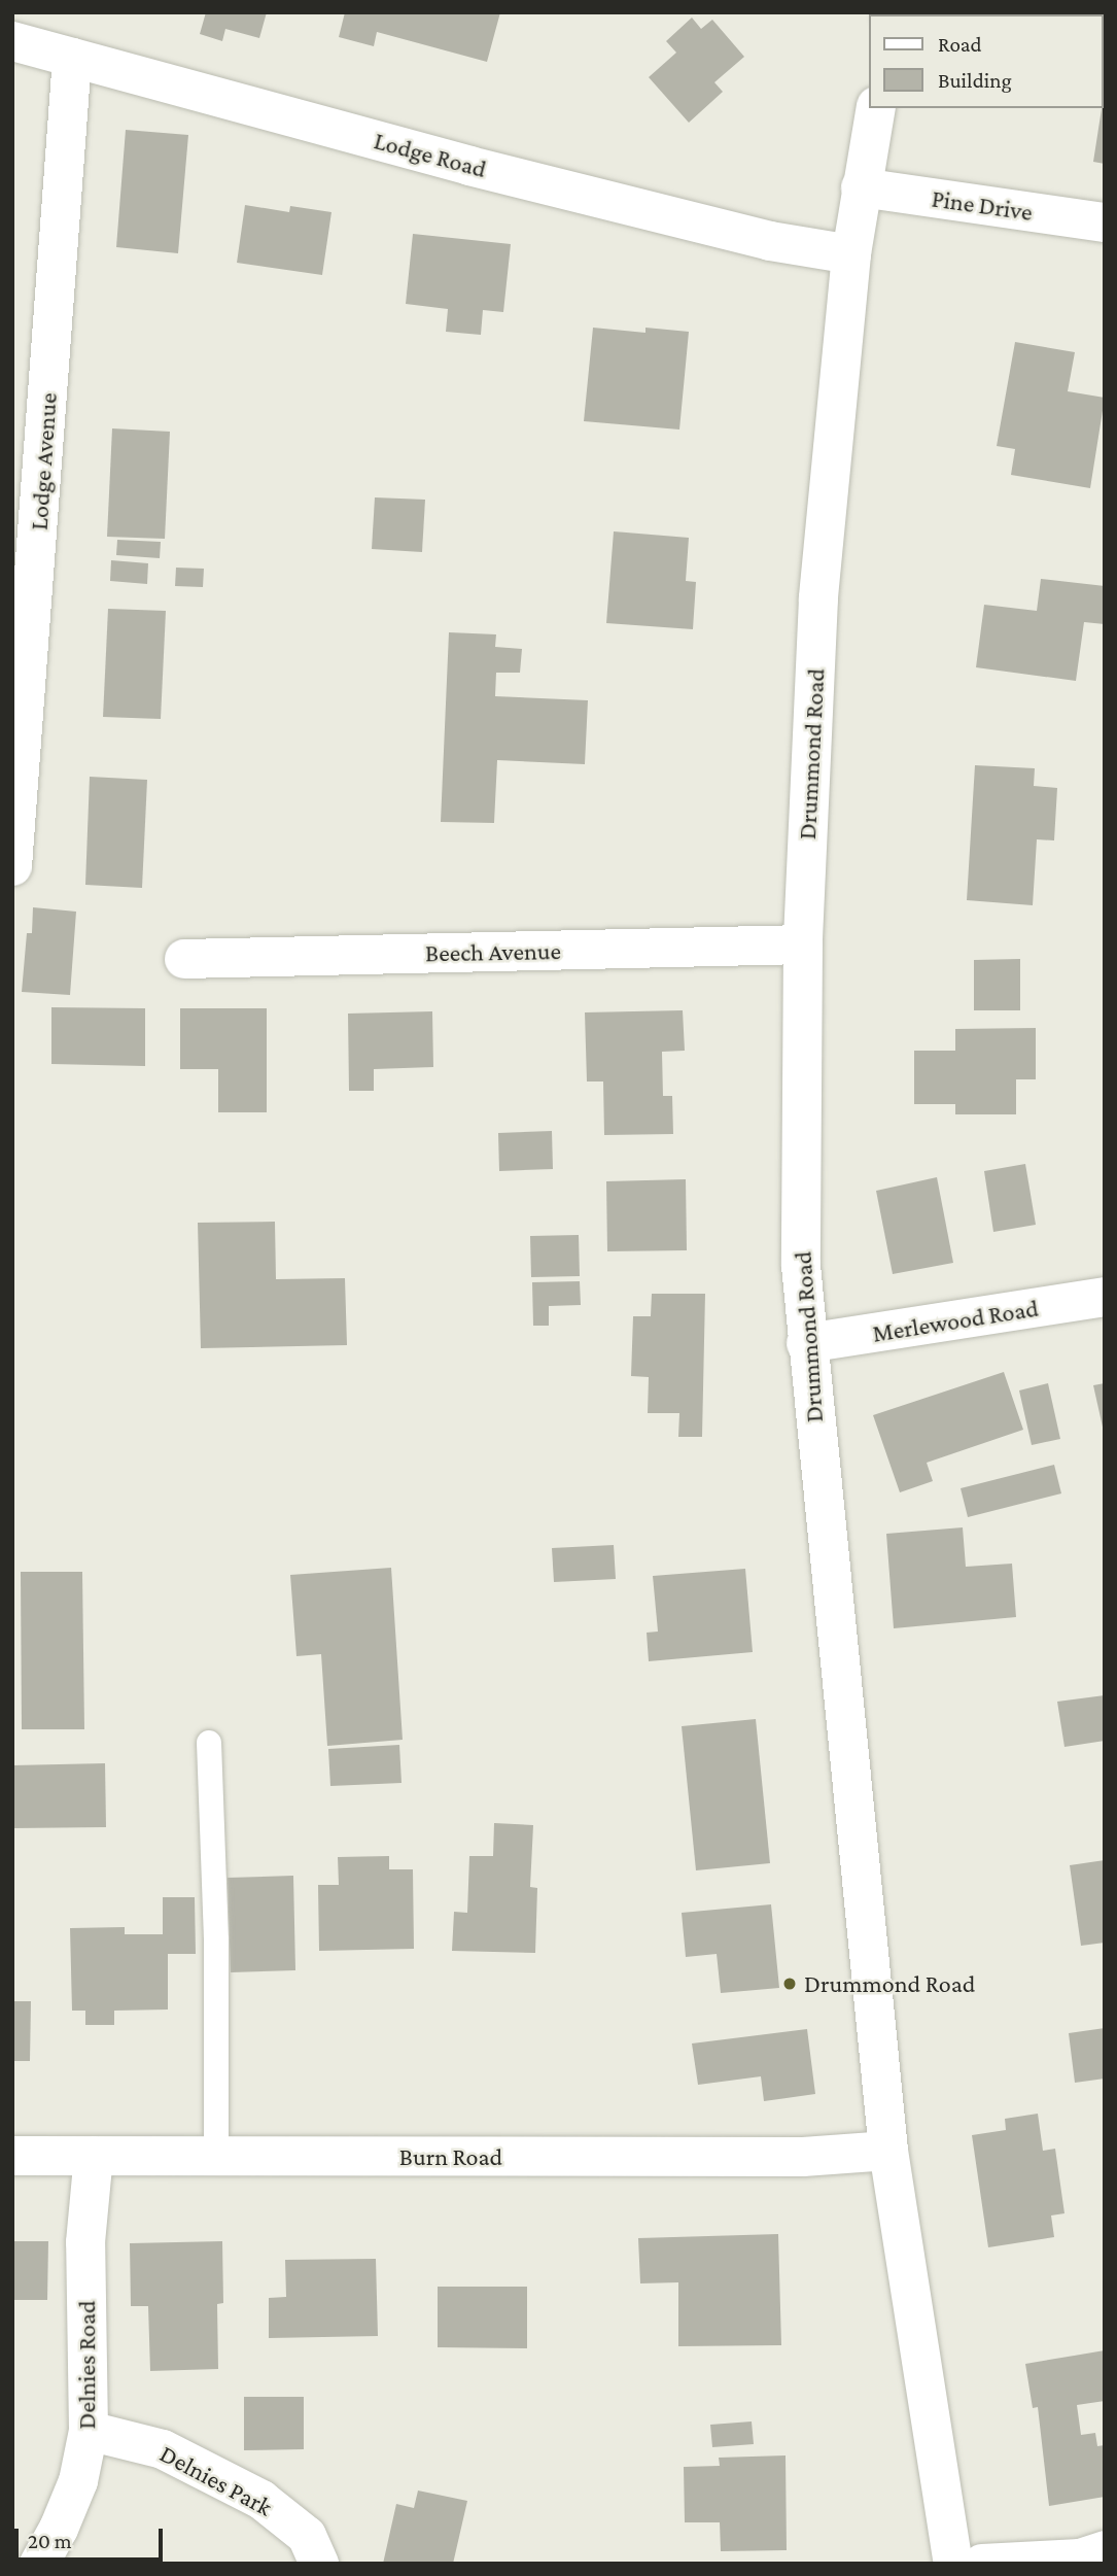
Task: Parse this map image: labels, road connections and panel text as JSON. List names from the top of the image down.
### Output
{
  "streets": {
    "street": [
      "Lodge Road",
      "Pine Drive",
      "Lodge Avenue",
      "Drummond Road",
      "Beech Avenue",
      "Merlewood Road",
      "Burn Road",
      "Delnies Road",
      "Delnies Park"
    ]
  },
  "crossings": [
    ["Lodge Road", "Lodge Avenue"],
    ["Lodge Road", "Drummond Road"],
    ["Pine Drive", "Drummond Road"],
    ["Drummond Road", "Beech Avenue"],
    ["Drummond Road", "Merlewood Road"],
    ["Drummond Road", "Burn Road"],
    ["Burn Road", "Delnies Road"],
    ["Delnies Road", "Delnies Park"]
  ],
  "places": ["Drummond Road"],
  "legend": ["Road", "Building"],
  "scale_bar": "20 m"
}
